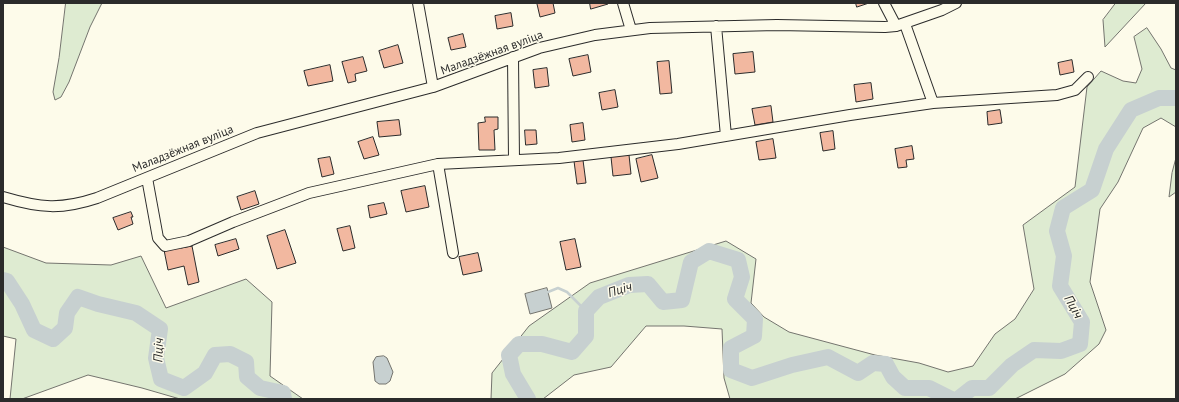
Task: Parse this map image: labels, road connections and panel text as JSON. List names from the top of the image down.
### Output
{
  "streets": {
    "street": ["Маладзёжная вуліца"]
  },
  "water": ["Пціч"]
}
